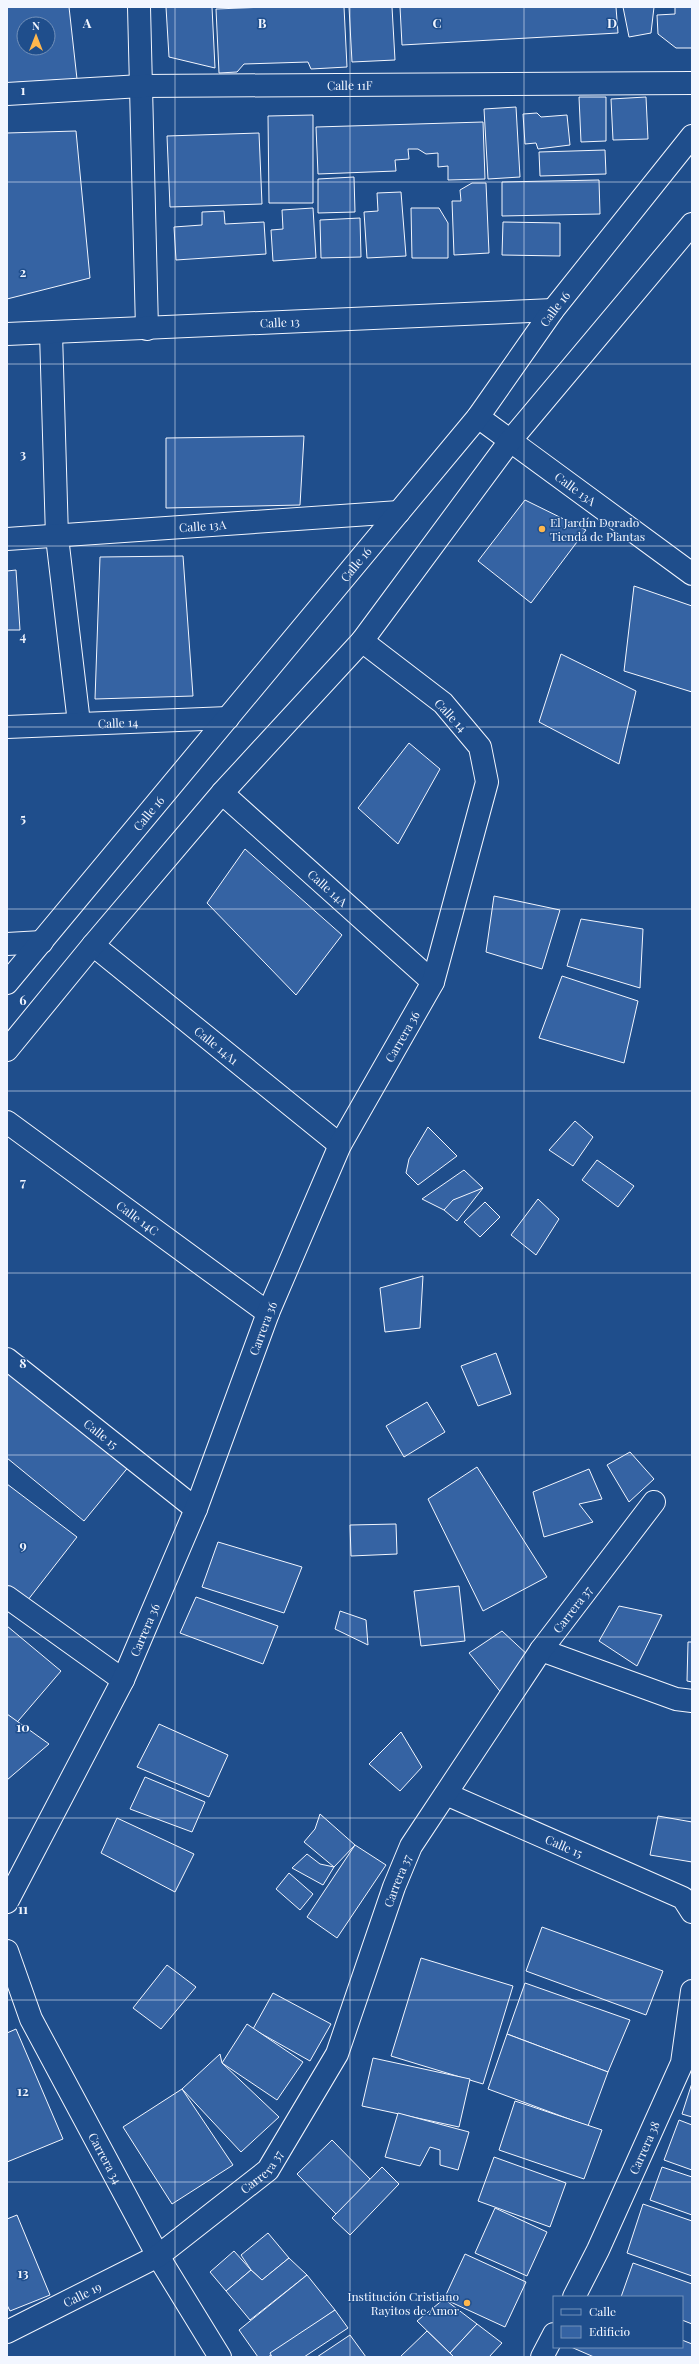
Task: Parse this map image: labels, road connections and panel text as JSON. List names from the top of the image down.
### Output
{
  "streets": {
    "street": [
      "Calle 11F",
      "Calle 16",
      "Calle 13",
      "Calle 13A",
      "Calle 14",
      "Calle 14A",
      "Carrera 36",
      "Calle 14A1",
      "Calle 14C",
      "Calle 15",
      "Carrera 37",
      "Carrera 38",
      "Carrera 34",
      "Calle 19"
    ]
  },
  "crossings": [
    ["Calle 16", "Calle 13"],
    ["Calle 16", "Calle 13A"],
    ["Calle 16", "Calle 14"],
    ["Calle 14", "Carrera 36"],
    ["Calle 14A", "Carrera 36"],
    ["Carrera 36", "Calle 14A1"],
    ["Carrera 36", "Calle 14C"],
    ["Carrera 36", "Calle 15"],
    ["Calle 15", "Carrera 37"],
    ["Carrera 37", "Carrera 34"],
    ["Carrera 37", "Calle 19"],
    ["Carrera 34", "Calle 19"]
  ],
  "places": ["El Jardín Dorado Tienda de Plantas", "Institución Cristiano Rayitos de Amor"],
  "legend": ["Calle", "Edificio"],
  "north": "top",
  "grid": {
    "columns": [
      "A",
      "B",
      "C",
      "D"
    ],
    "rows": [
      "1",
      "2",
      "3",
      "4",
      "5",
      "6",
      "7",
      "8",
      "9",
      "10",
      "11",
      "12",
      "13"
    ]
  }
}
